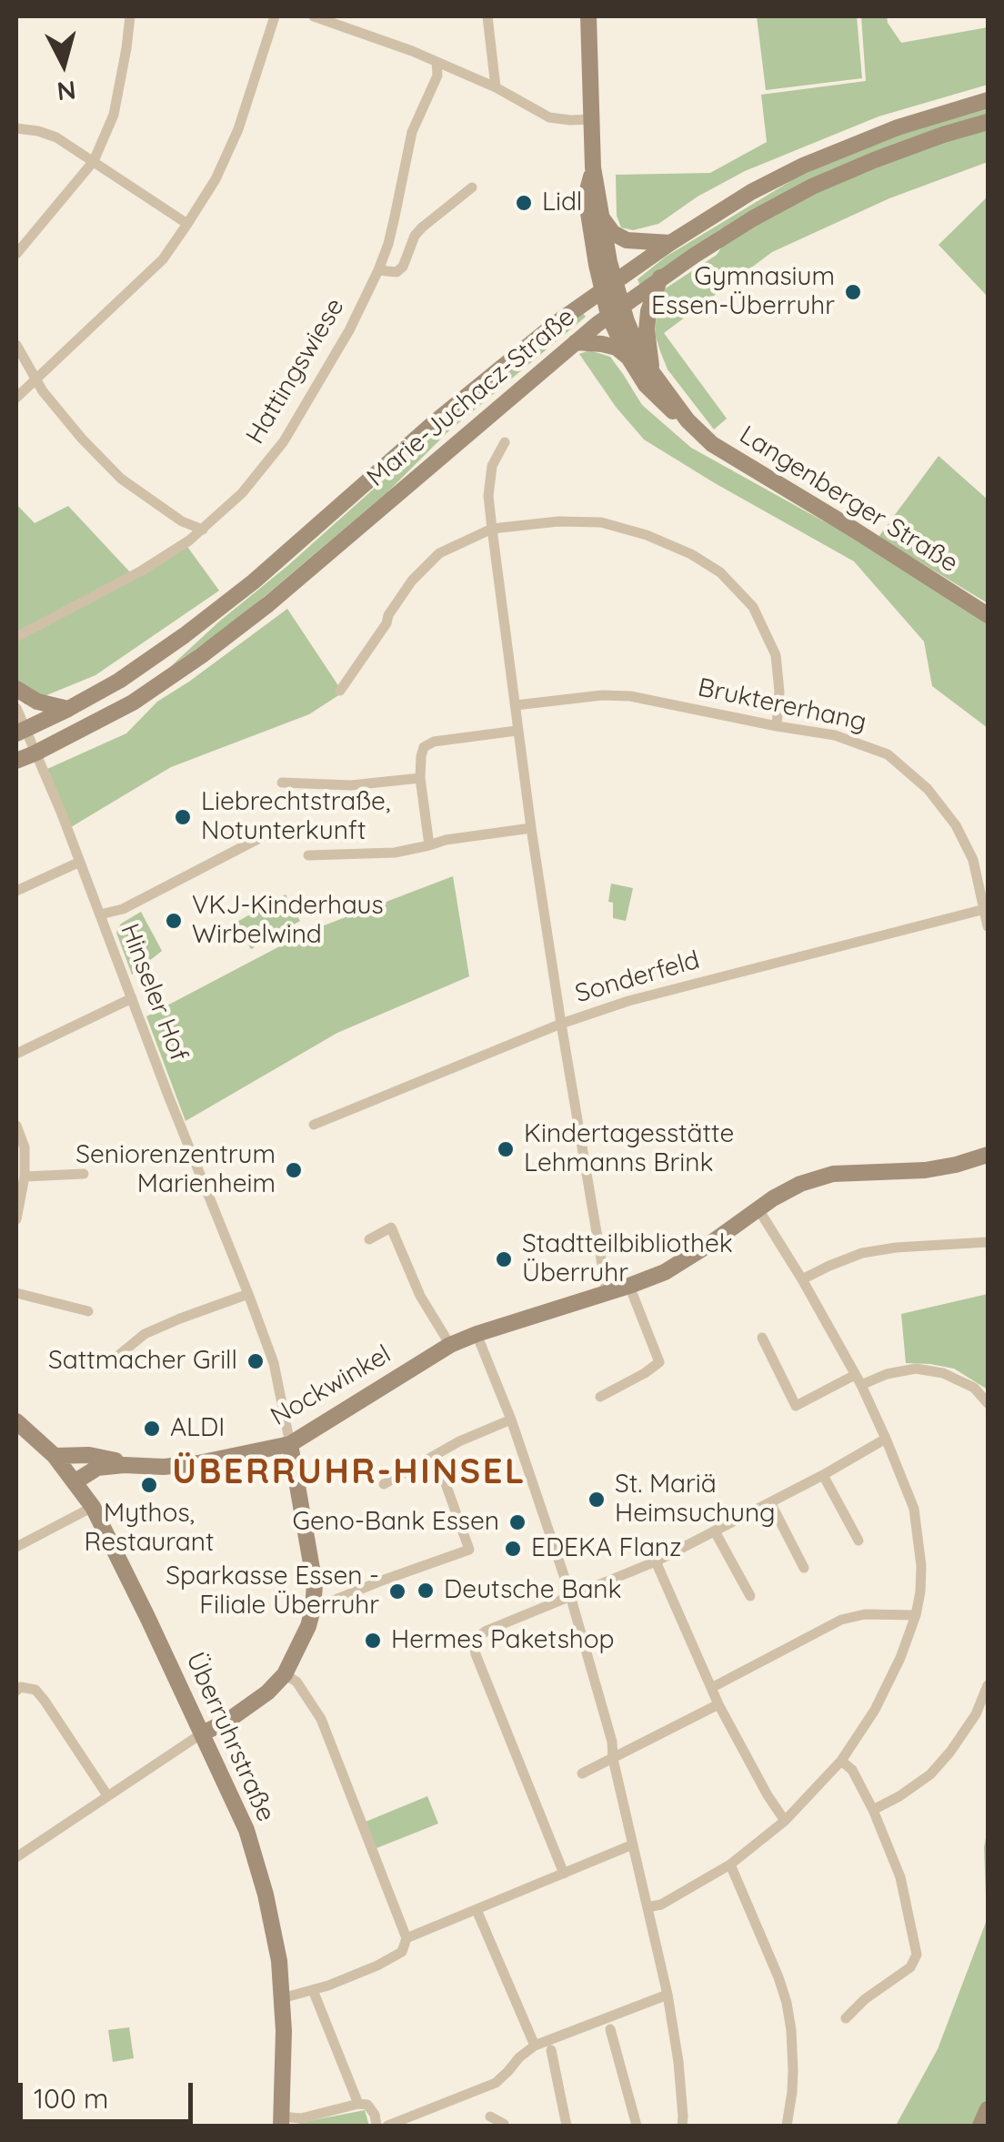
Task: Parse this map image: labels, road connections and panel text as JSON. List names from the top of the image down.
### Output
{
  "streets": {
    "main road": [
      "Marie-Juchacz-Straße",
      "Langenberger Straße",
      "Nockwinkel",
      "Überruhrstraße"
    ],
    "street": [
      "Hattingswiese",
      "Bruktererhang",
      "Sonderfeld",
      "Hinseler Hof"
    ]
  },
  "crossings": [
    ["Marie-Juchacz-Straße", "Langenberger Straße"],
    ["Marie-Juchacz-Straße", "Hinseler Hof"],
    ["Bruktererhang", "Sonderfeld"],
    ["Hinseler Hof", "Nockwinkel"],
    ["Nockwinkel", "Überruhrstraße"]
  ],
  "districts": ["ÜBERRUHR-HINSEL"],
  "places": [
    "Lidl",
    "Gymnasium Essen-Überruhr",
    "Liebrechtstraße, Notunterkunft",
    "VKJ-Kinderhaus Wirbelwind",
    "Kindertagesstätte Lehmanns Brink",
    "Seniorenzentrum Marienheim",
    "Stadtteilbibliothek Überruhr",
    "Sattmacher Grill",
    "ALDI",
    "Mythos, Restaurant",
    "St. Mariä Heimsuchung",
    "Geno-Bank Essen",
    "EDEKA Flanz",
    "Deutsche Bank",
    "Sparkasse Essen - Filiale Überruhr",
    "Hermes Paketshop"
  ],
  "scale_bar": "100 m",
  "north": "bottom"
}
